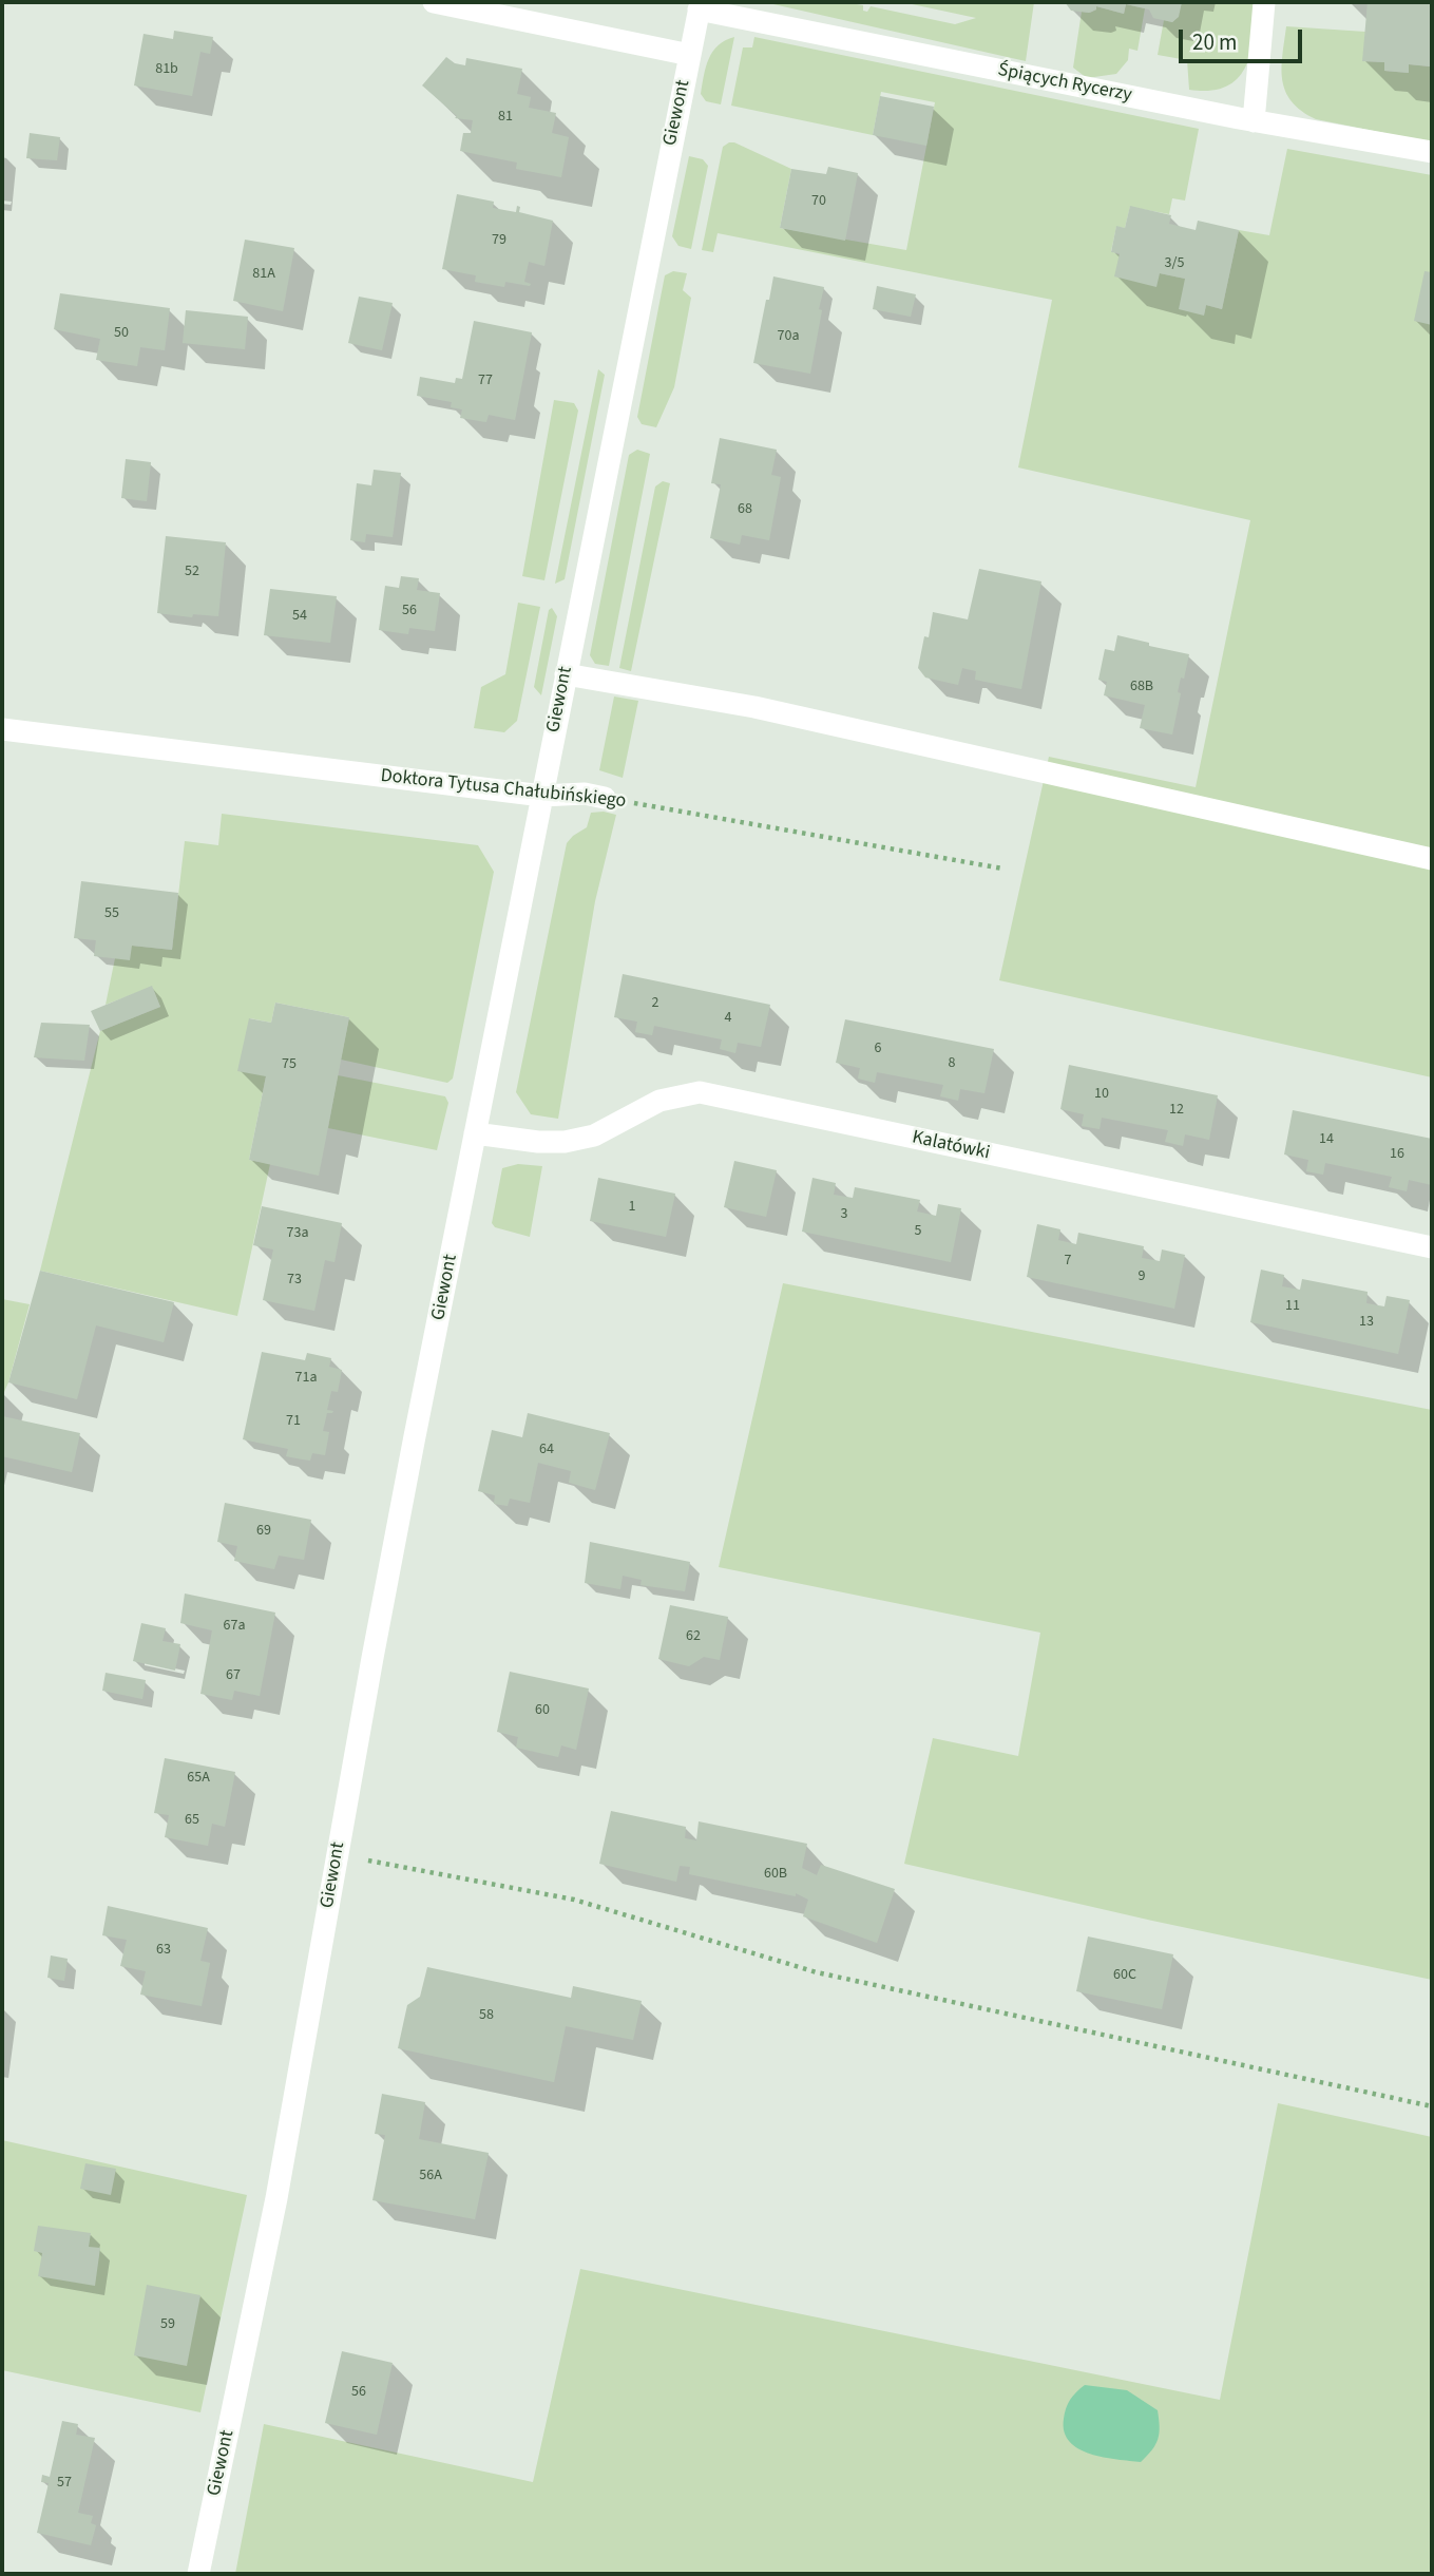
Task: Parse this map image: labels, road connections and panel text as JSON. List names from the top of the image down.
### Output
{
  "streets": {
    "street": [
      "Śpiących Rycerzy",
      "Giewont",
      "Doktora Tytusa Chałubińskiego",
      "Kalatówki"
    ]
  },
  "crossings": [
    ["Śpiących Rycerzy", "Giewont"],
    ["Giewont", "Doktora Tytusa Chałubińskiego"],
    ["Giewont", "Kalatówki"]
  ],
  "house_numbers": [
    "81b",
    "81",
    "70",
    "79",
    "3/5",
    "81A",
    "50",
    "70a",
    "77",
    "68",
    "52",
    "56",
    "54",
    "68B",
    "55",
    "2",
    "4",
    "6",
    "8",
    "75",
    "10",
    "12",
    "14",
    "16",
    "1",
    "3",
    "5",
    "73a",
    "7",
    "9",
    "73",
    "11",
    "13",
    "71a",
    "71",
    "64",
    "69",
    "67a",
    "62",
    "67",
    "60",
    "65A",
    "65",
    "60B",
    "63",
    "60C",
    "58",
    "56A",
    "59",
    "56",
    "57"
  ],
  "scale_bar": "20 m"
}
